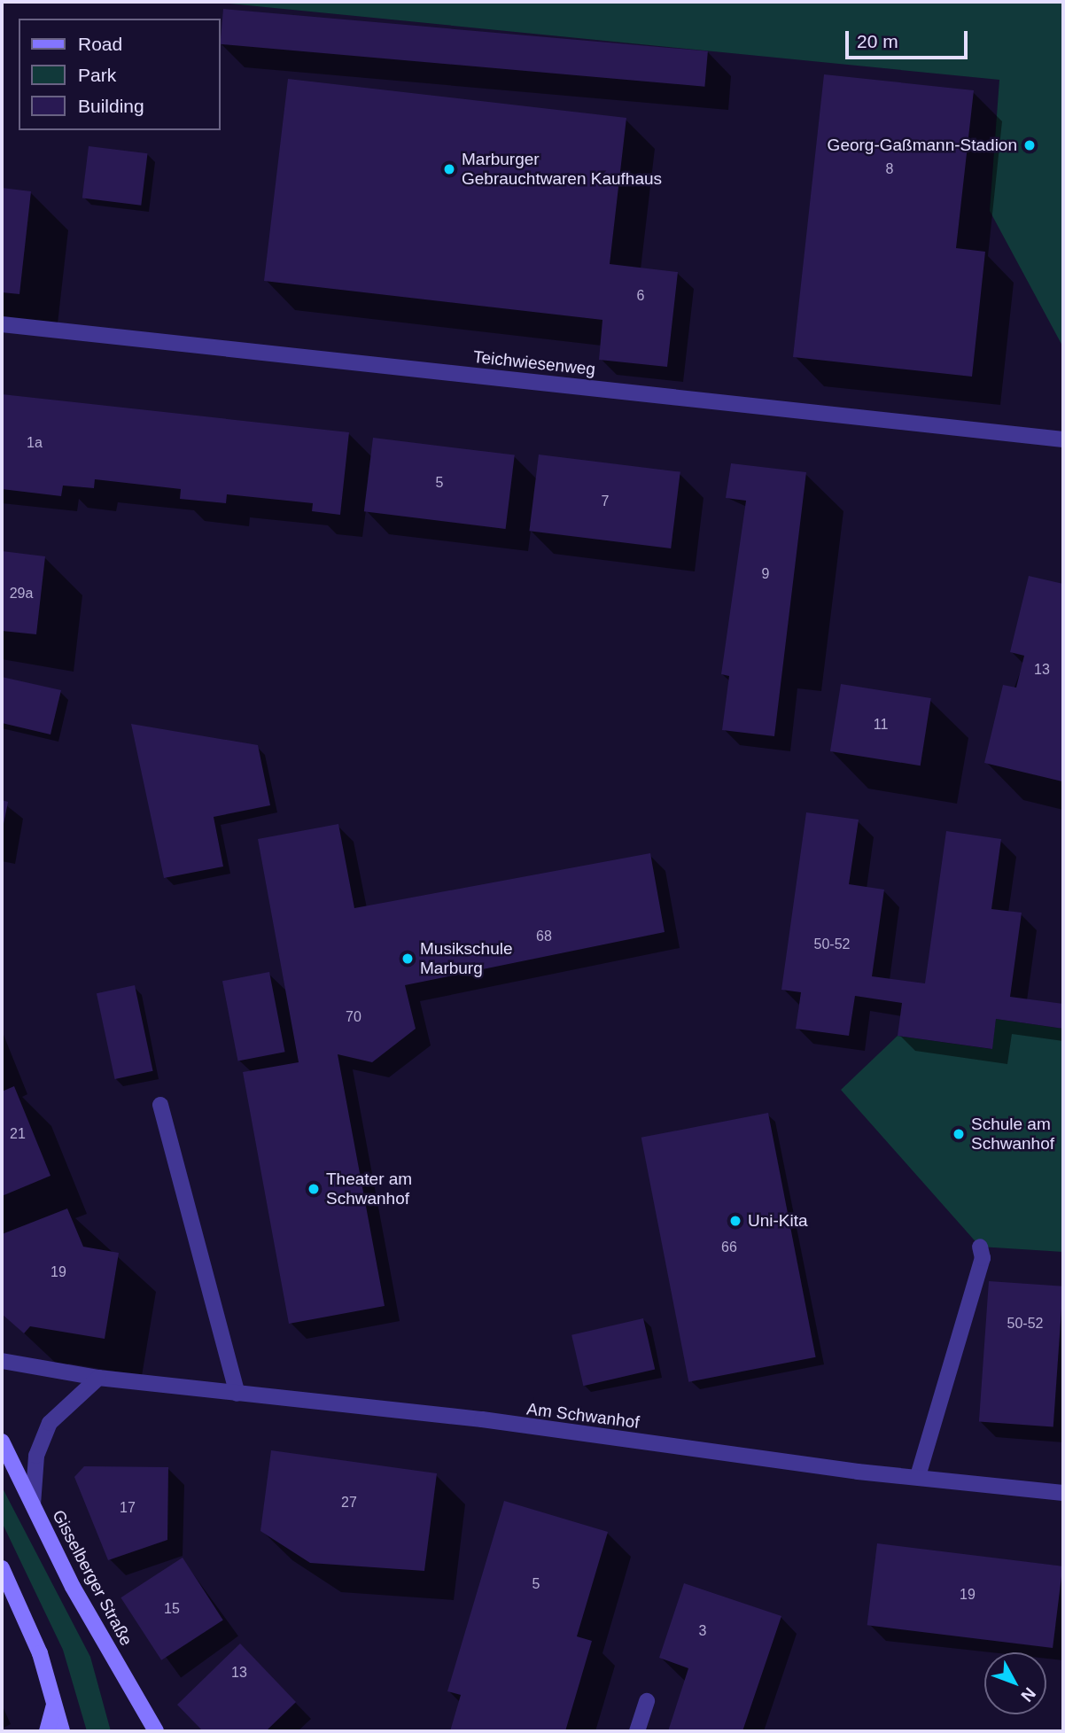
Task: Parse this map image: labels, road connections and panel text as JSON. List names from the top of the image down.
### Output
{
  "streets": {
    "main road": ["Gisselberger Straße"],
    "street": ["Teichwiesenweg", "Am Schwanhof"]
  },
  "places": [
    "Georg-Gaßmann-Stadion",
    "Marburger Gebrauchtwaren Kaufhaus",
    "Musikschule Marburg",
    "Schule am Schwanhof",
    "Theater am Schwanhof",
    "Uni-Kita"
  ],
  "house_numbers": [
    "8",
    "6",
    "1a",
    "5",
    "7",
    "9",
    "29a",
    "13",
    "11",
    "68",
    "50-52",
    "70",
    "21",
    "66",
    "19",
    "50-52",
    "27",
    "17",
    "5",
    "19",
    "15",
    "3",
    "13"
  ],
  "legend": ["Road", "Park", "Building"],
  "scale_bar": "20 m",
  "north": "bottom right"
}
